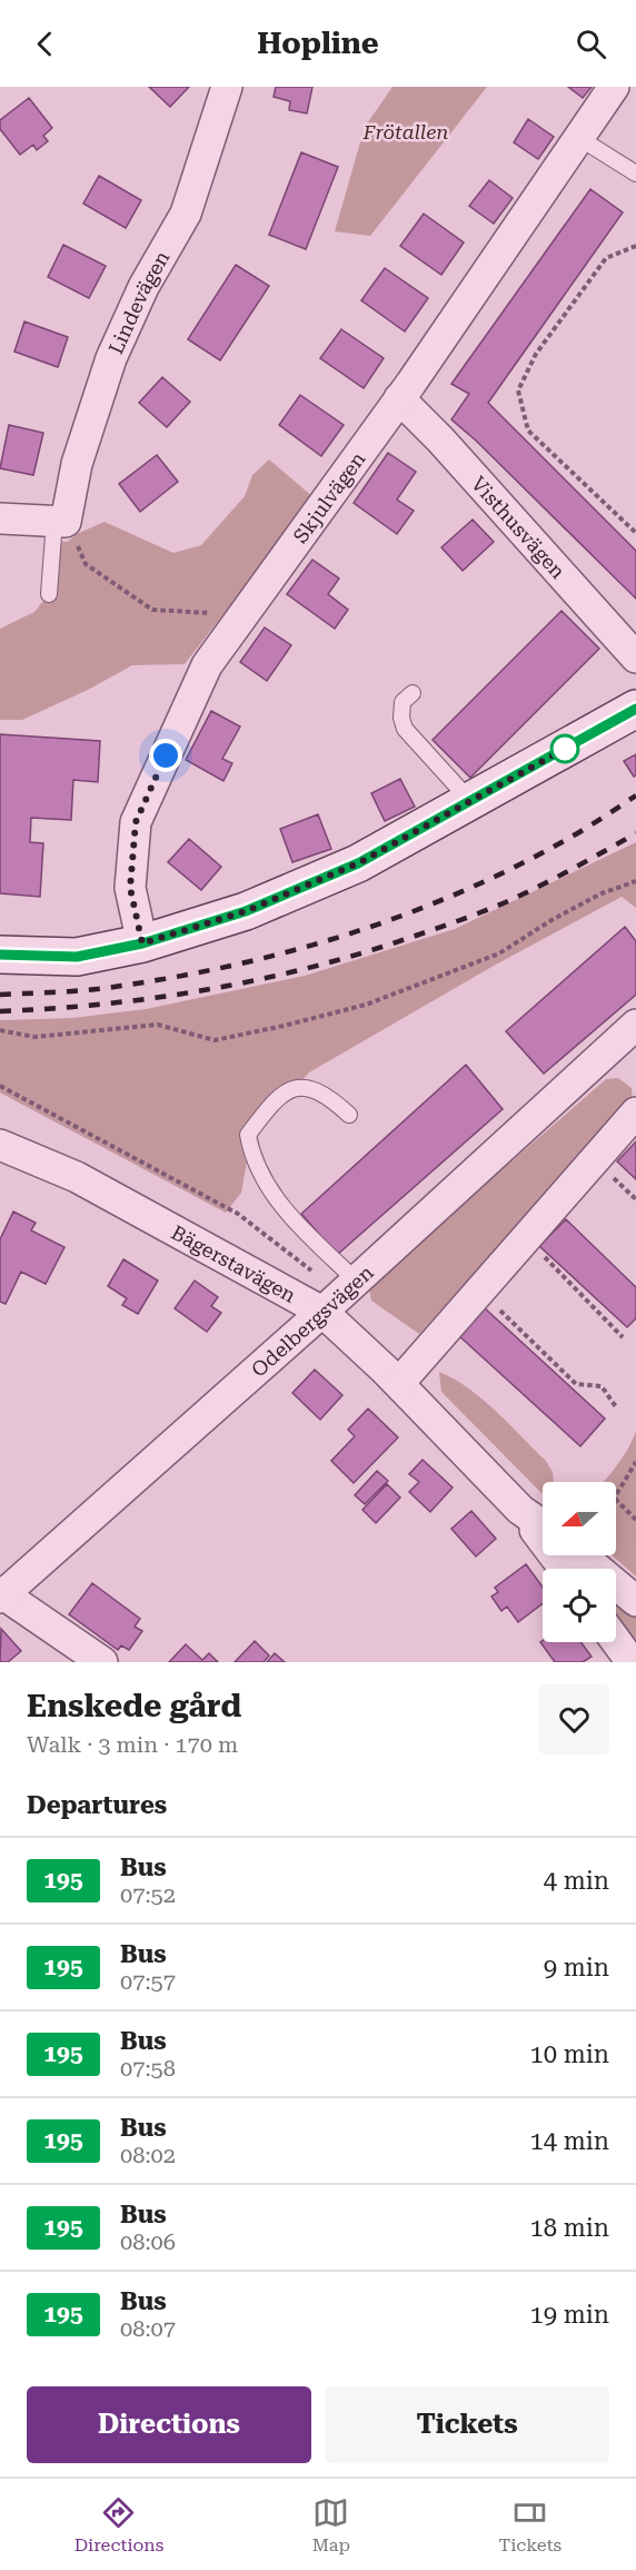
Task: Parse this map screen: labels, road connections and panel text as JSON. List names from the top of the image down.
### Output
{
  "streets": {
    "street": [
      "Lindevägen",
      "Skjulvägen",
      "Visthusvägen",
      "Bägerstavägen",
      "Odelbergsvägen"
    ]
  },
  "crossings": [
    ["Skjulvägen", "Visthusvägen"],
    ["Bägerstavägen", "Odelbergsvägen"]
  ],
  "parks": ["Frötallen"],
  "lines": ["bus line 195"],
  "north": "left",
  "page": {
    "header": "Hopline",
    "heading": [
      ["Enskede gård", "Walk · 3 min · 170 m"],
      "Departures"
    ],
    "list": [
      {
        "mark": "195",
        "name": "Bus",
        "note": "07:52",
        "value": "4 min"
      },
      {
        "mark": "195",
        "name": "Bus",
        "note": "07:57",
        "value": "9 min"
      },
      {
        "mark": "195",
        "name": "Bus",
        "note": "07:58",
        "value": "10 min"
      },
      {
        "mark": "195",
        "name": "Bus",
        "note": "08:02",
        "value": "14 min"
      },
      {
        "mark": "195",
        "name": "Bus",
        "note": "08:06",
        "value": "18 min"
      },
      {
        "mark": "195",
        "name": "Bus",
        "note": "08:07",
        "value": "19 min"
      }
    ],
    "buttons": ["Directions", "Tickets"],
    "tabs": ["Directions", "Map", "Tickets"]
  }
}
